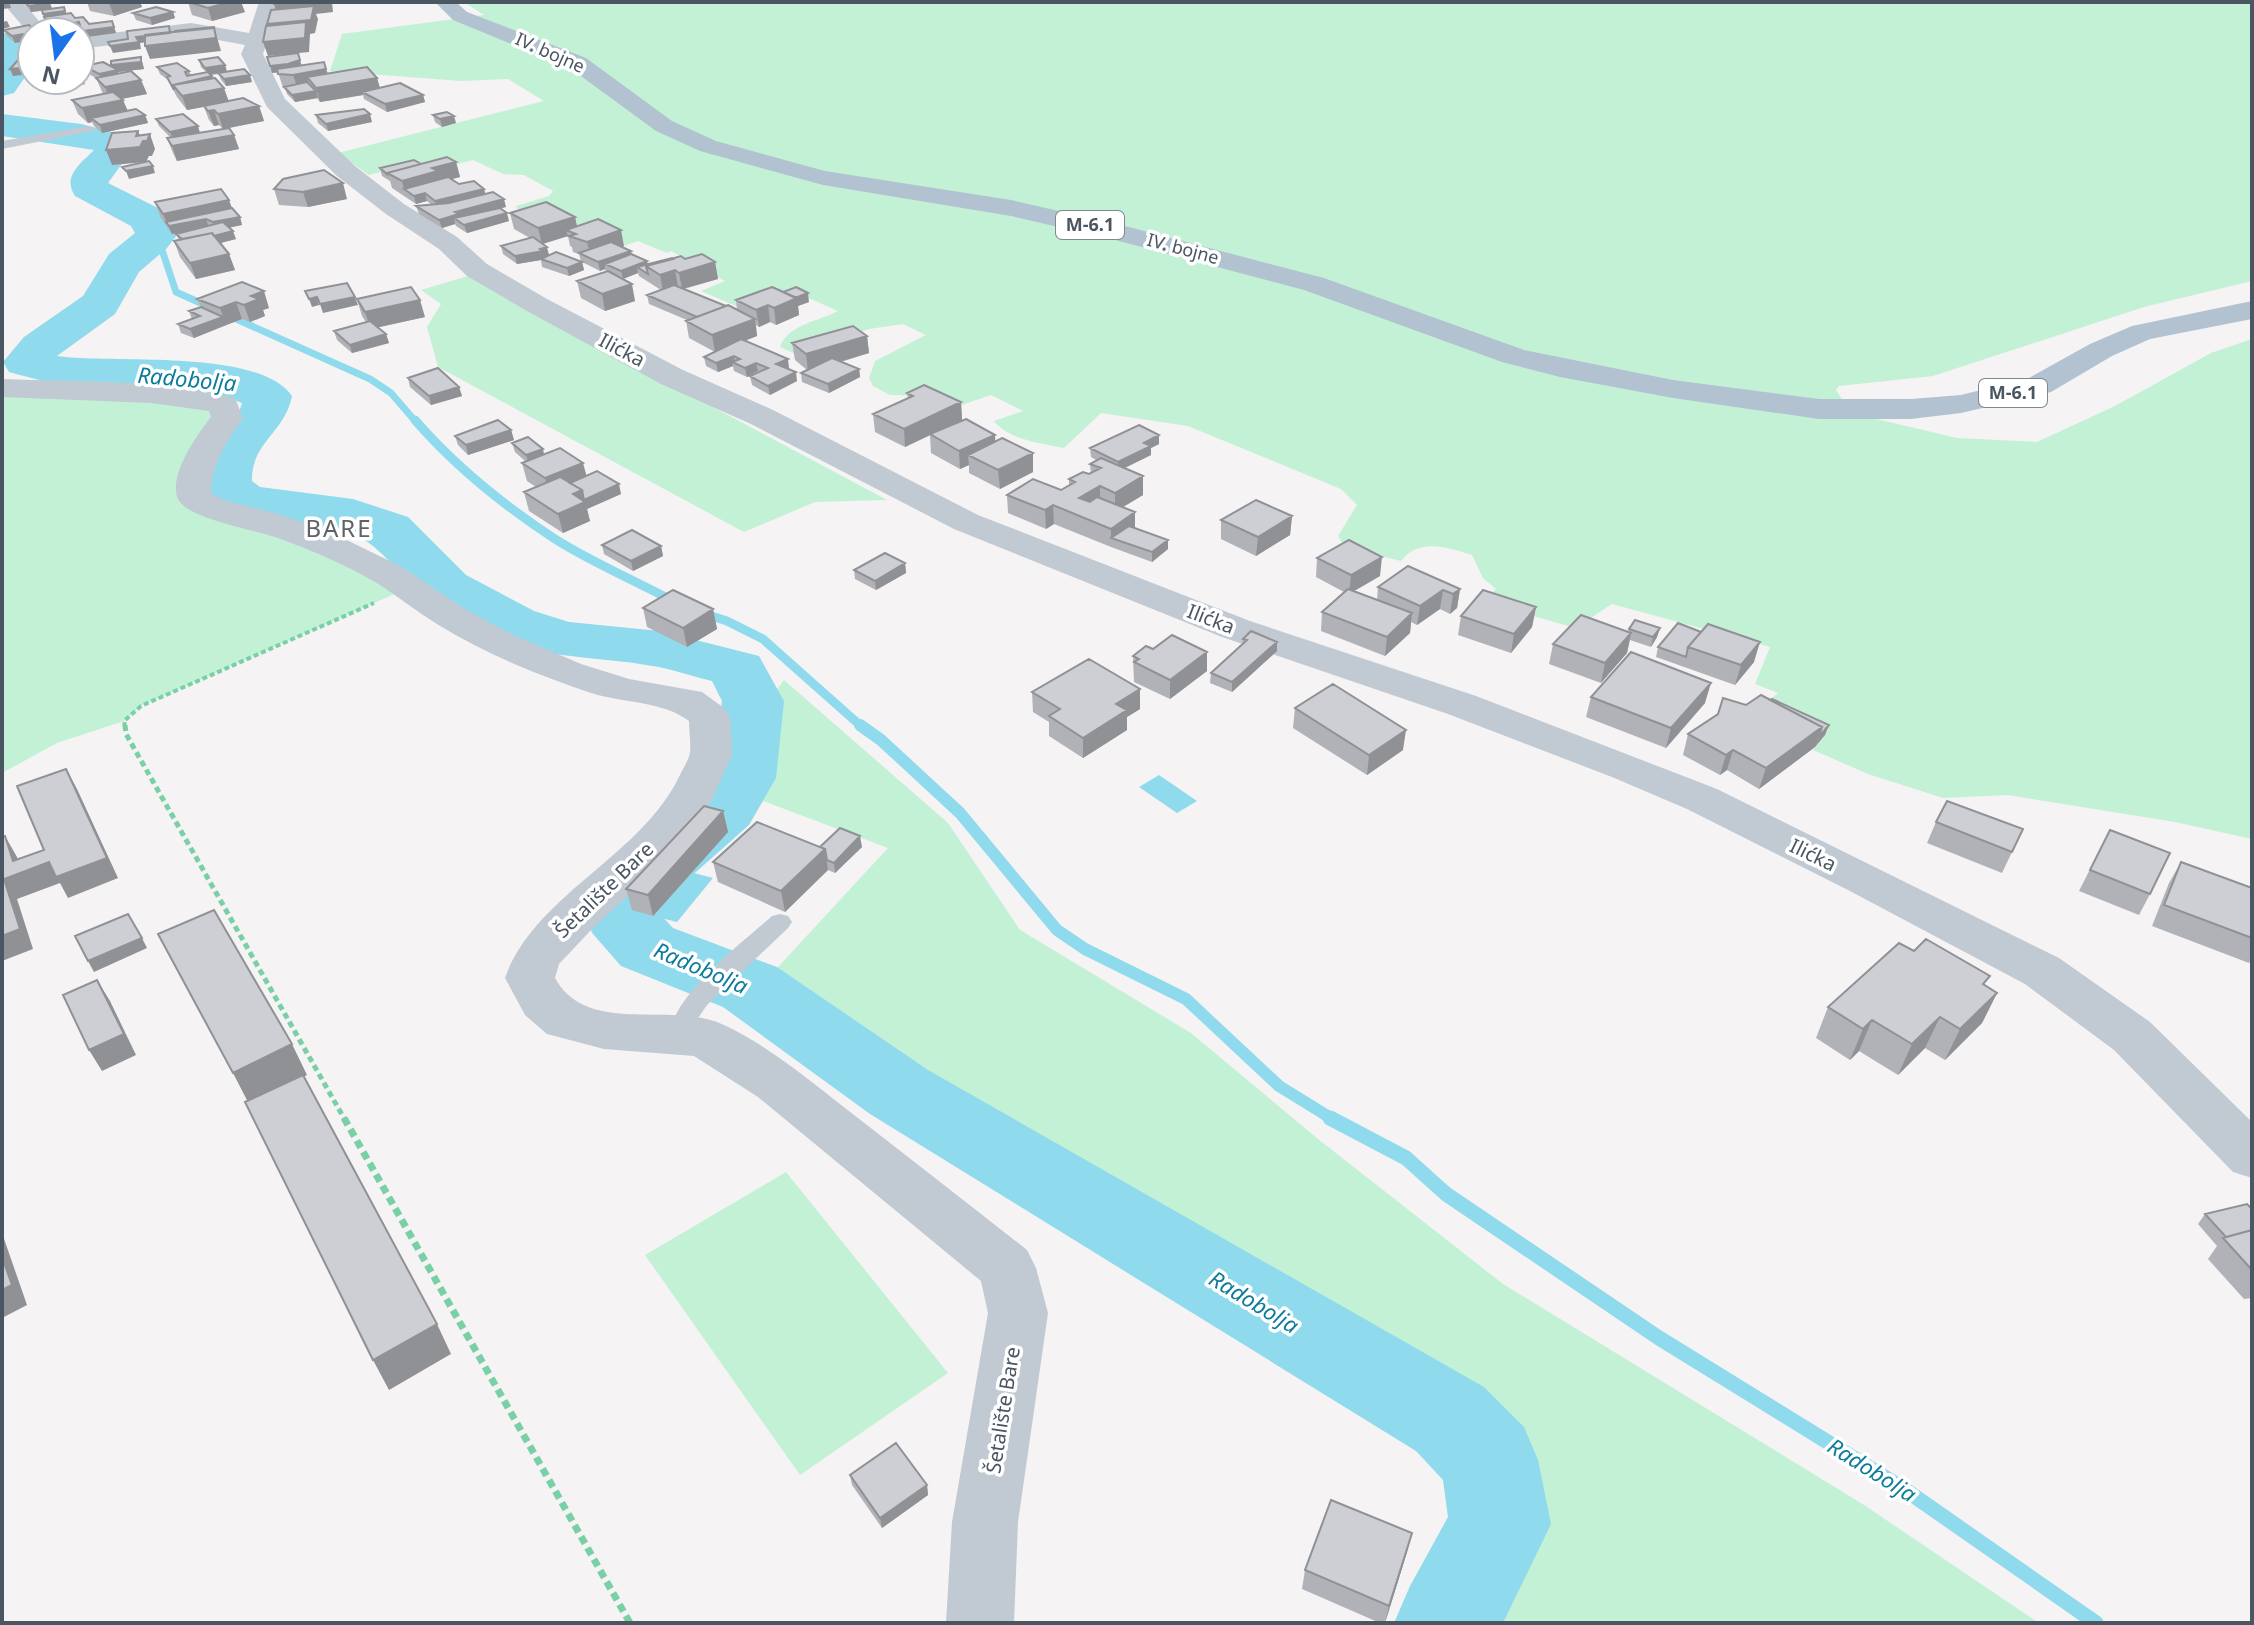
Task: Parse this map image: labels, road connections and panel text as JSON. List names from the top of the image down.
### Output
{
  "streets": {
    "main road": ["IV. bojne", "M-6.1"],
    "street": ["Ilićka", "Šetalište Bare"]
  },
  "districts": ["BARE"],
  "water": ["Radobolja"],
  "north": "bottom"
}
